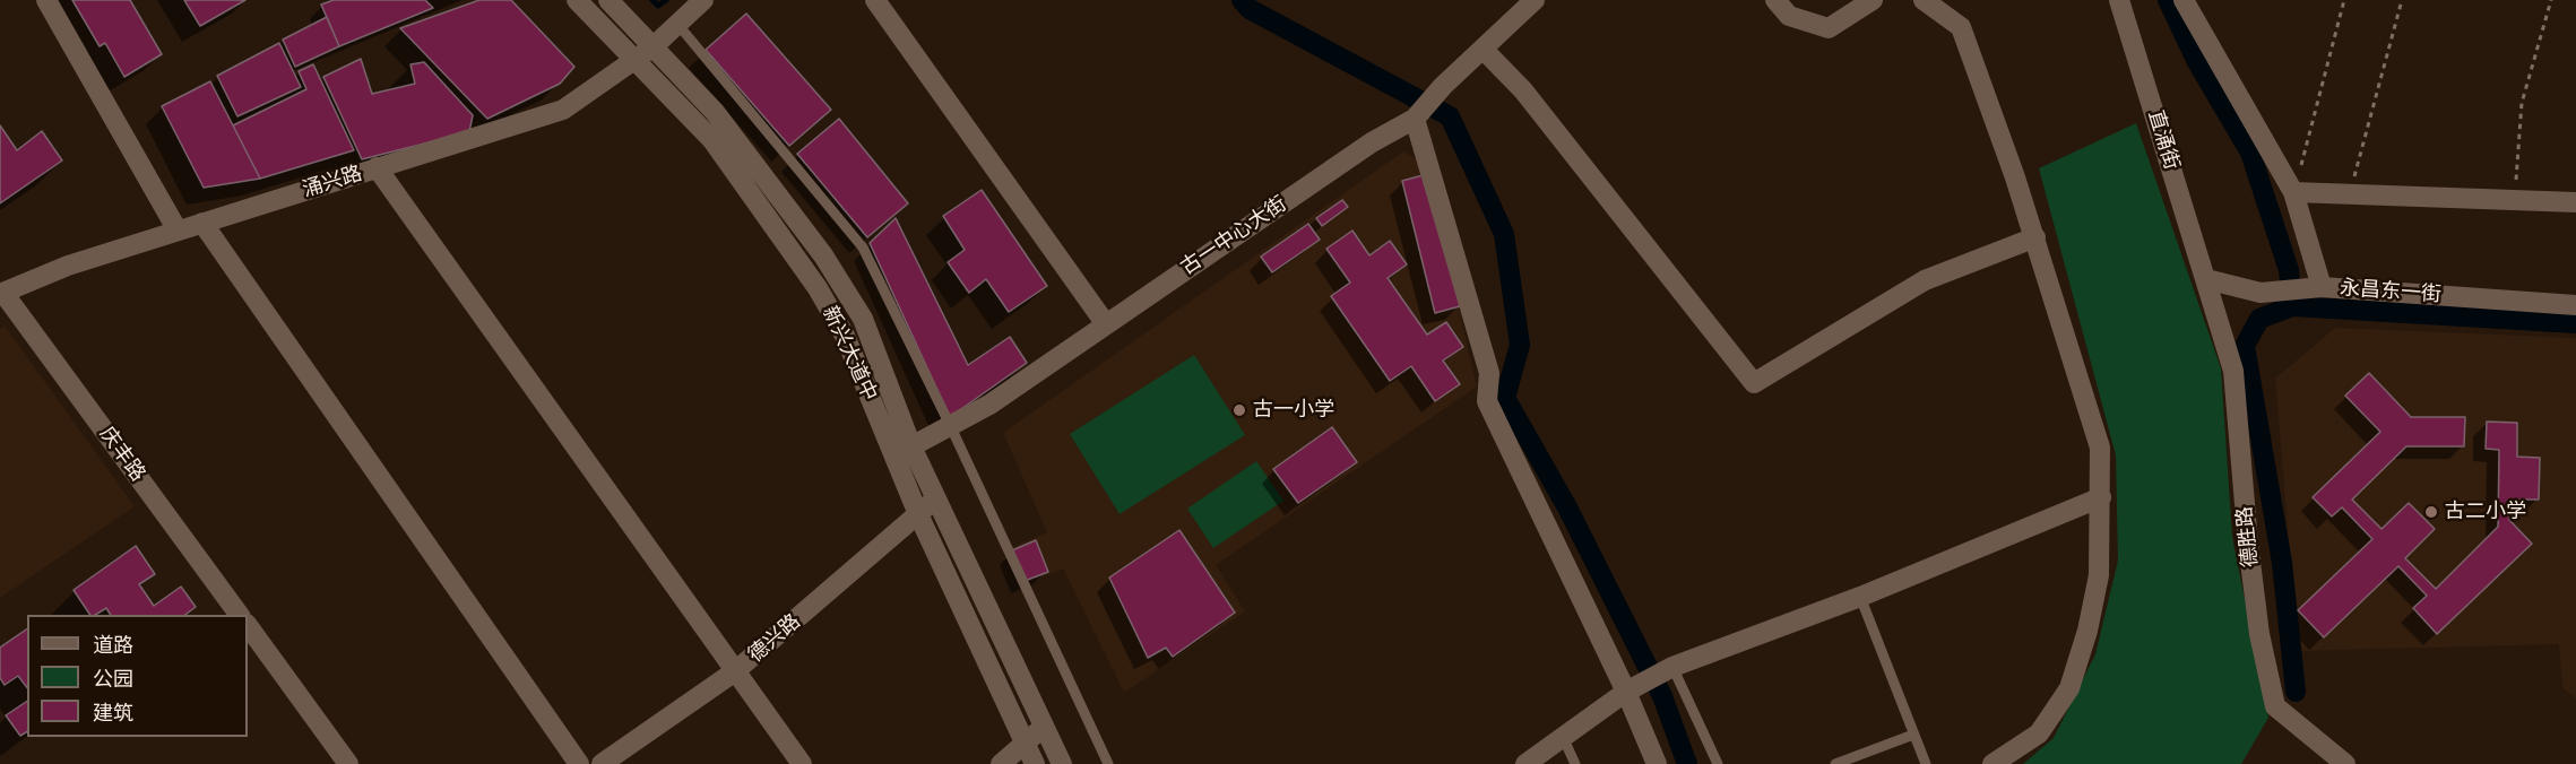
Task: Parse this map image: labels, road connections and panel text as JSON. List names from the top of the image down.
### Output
{
  "streets": {
    "street": [
      "直涌街",
      "涌兴路",
      "古一中心大街",
      "永昌东一街",
      "新兴大道中",
      "庆丰路",
      "德胜路",
      "德兴路"
    ]
  },
  "crossings": [
    ["直涌街", "永昌东一街"],
    ["直涌街", "德胜路"],
    ["涌兴路", "新兴大道中"],
    ["涌兴路", "庆丰路"],
    ["古一中心大街", "新兴大道中"],
    ["永昌东一街", "德胜路"],
    ["新兴大道中", "德兴路"]
  ],
  "places": ["古一小学", "古二小学"],
  "legend": ["道路", "公园", "建筑"]
}
